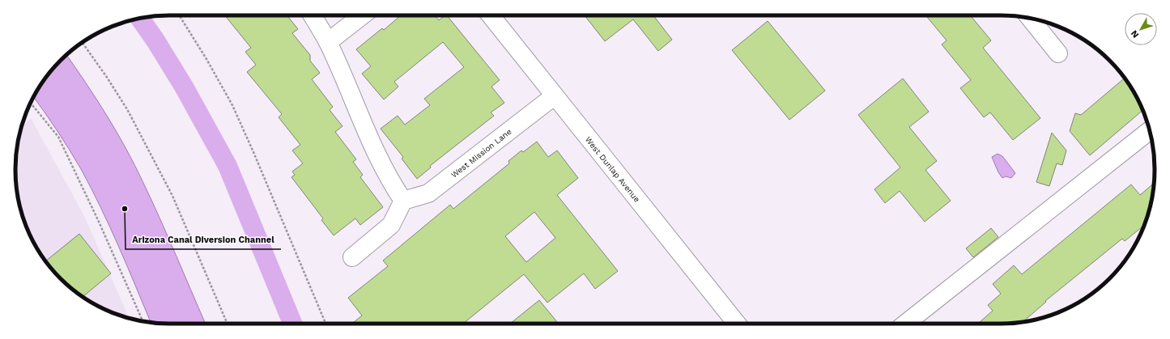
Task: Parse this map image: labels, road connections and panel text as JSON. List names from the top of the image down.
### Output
{
  "streets": {
    "street": ["West Mission Lane", "West Dunlap Avenue"]
  },
  "crossings": [
    ["West Mission Lane", "West Dunlap Avenue"]
  ],
  "places": ["Arizona Canal Diversion Channel"],
  "north": "bottom left"
}
